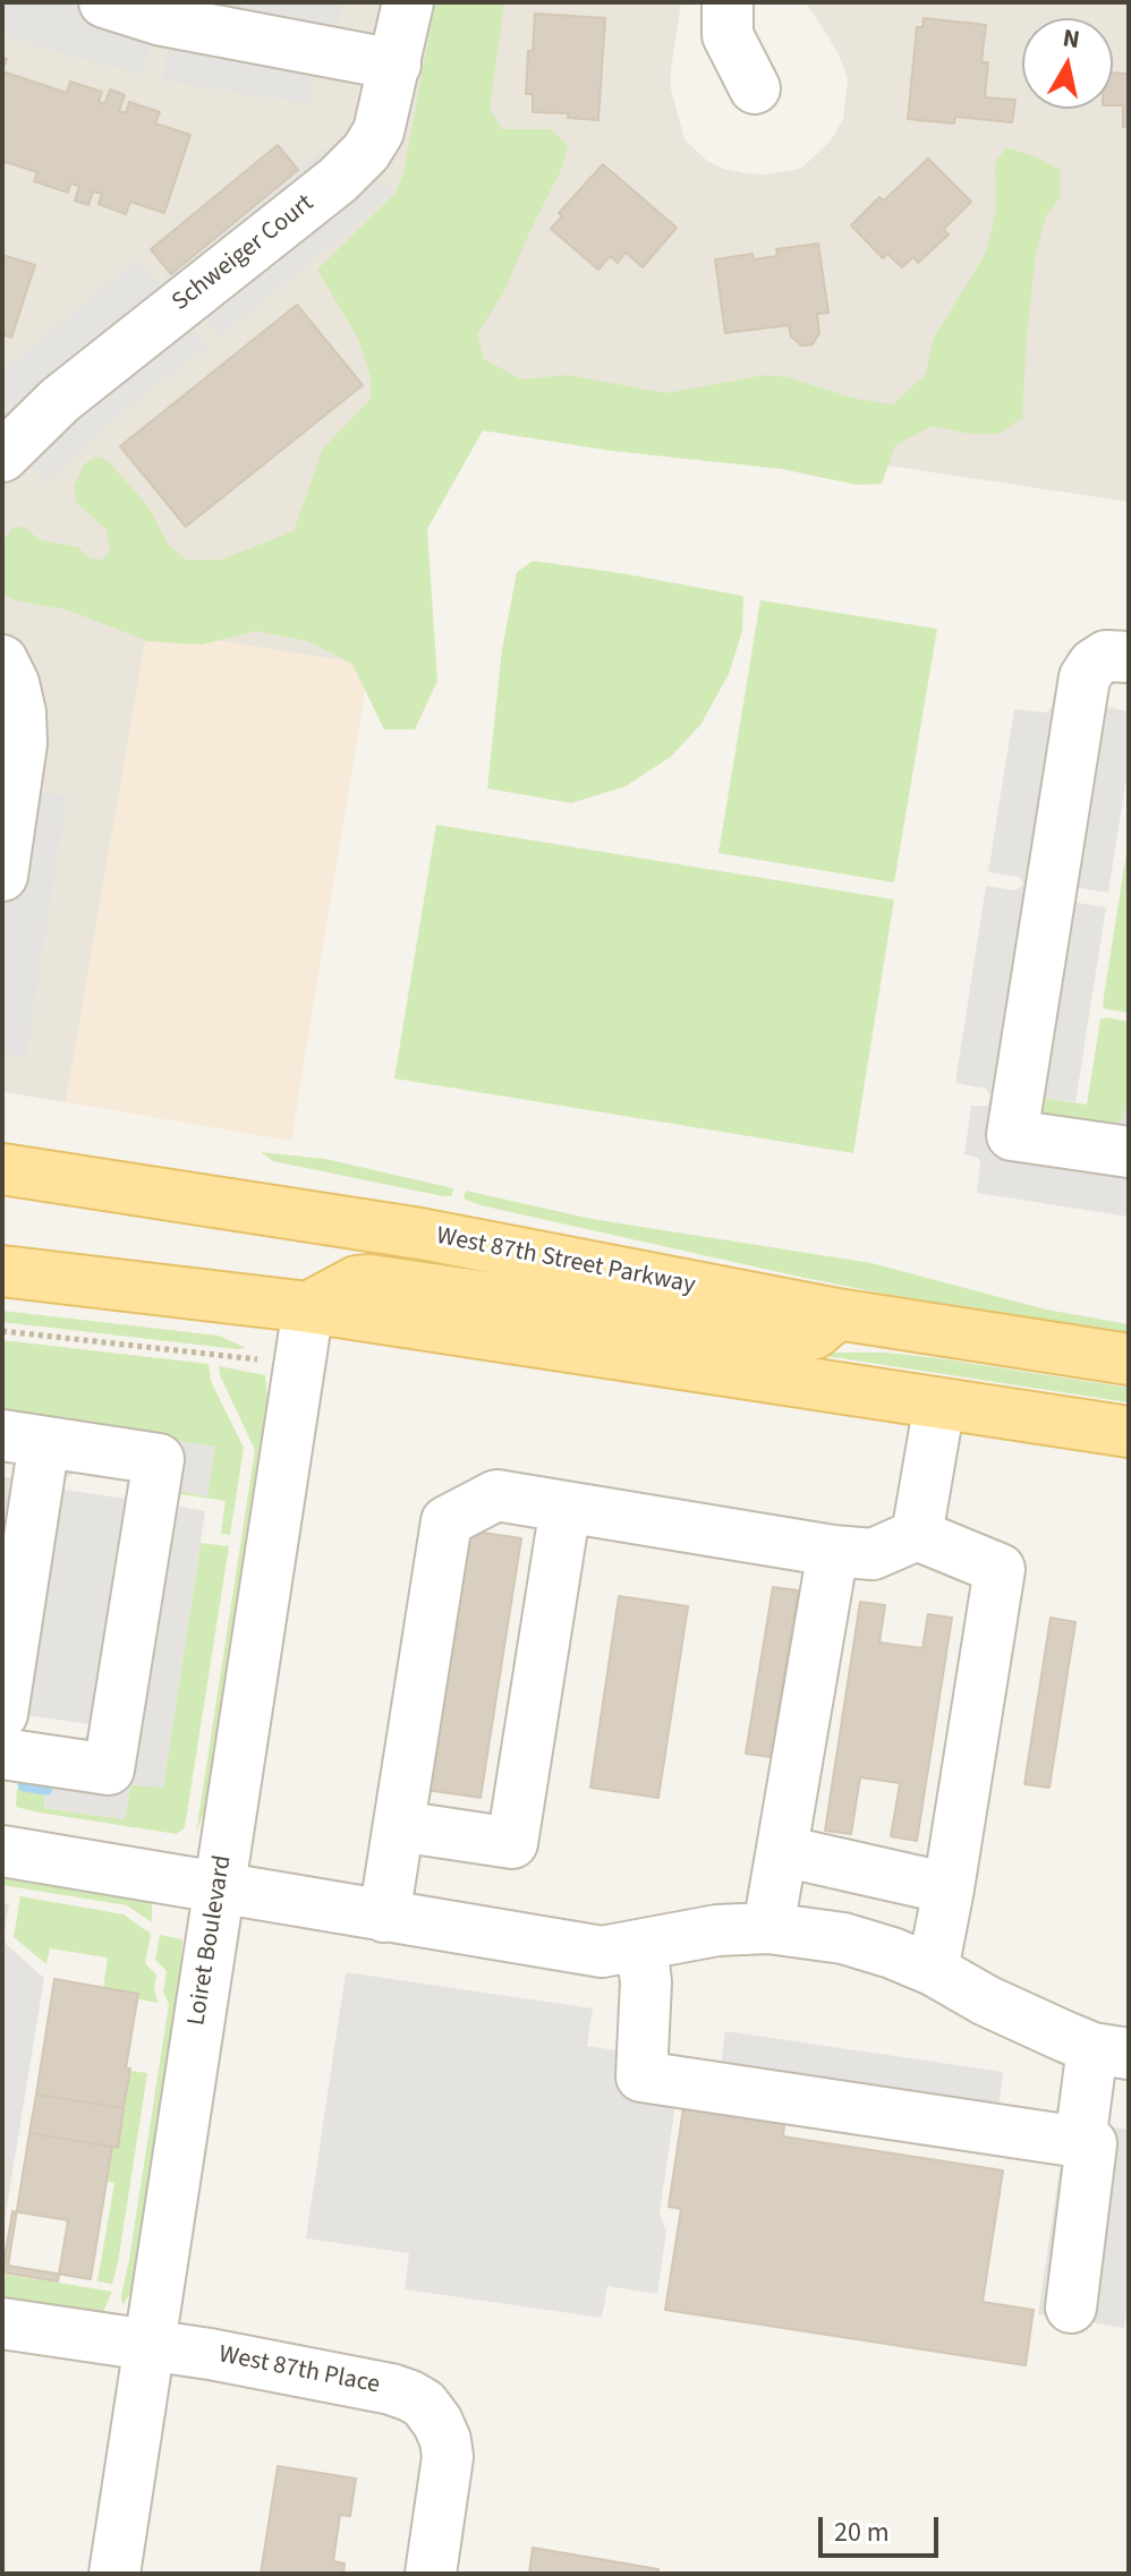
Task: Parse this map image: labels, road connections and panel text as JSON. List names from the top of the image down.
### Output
{
  "streets": {
    "main road": ["West 87th Street Parkway"],
    "street": ["Schweiger Court", "Loiret Boulevard", "West 87th Place"]
  },
  "crossings": [
    ["Loiret Boulevard", "West 87th Place"]
  ],
  "scale_bar": "20 m",
  "north": "top"
}
